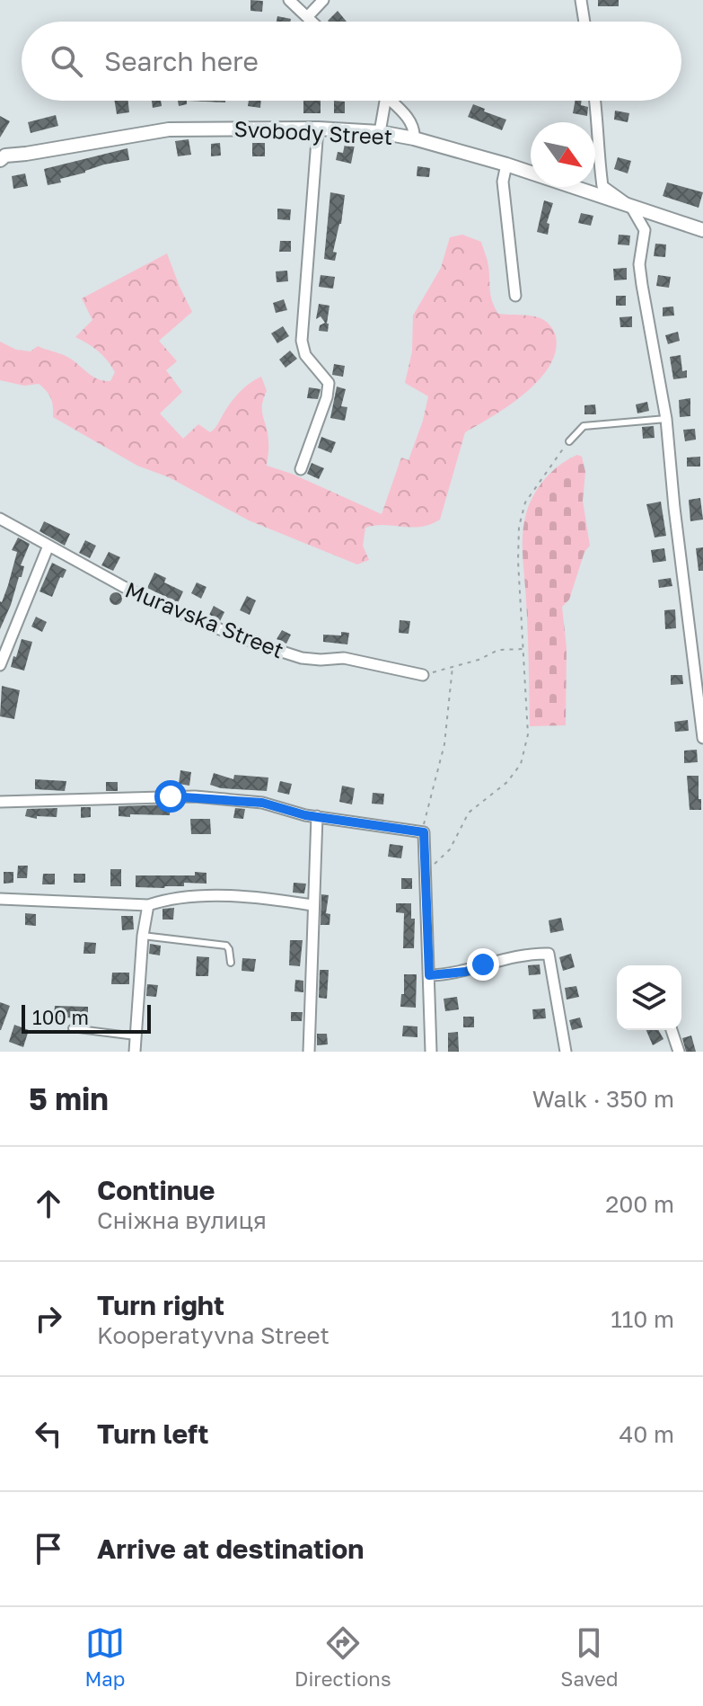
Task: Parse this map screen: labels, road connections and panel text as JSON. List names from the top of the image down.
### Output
{
  "streets": {
    "street": ["Svobody Street", "Muravska Street"]
  },
  "scale_bar": "100 m",
  "north": "bottom right",
  "page": {
    "search": "Search here",
    "scale": "100 m",
    "heading": ["5 min", "Walk · 350 m"],
    "list": [
      ["Continue", "Сніжна вулиця", "200 m"],
      ["Turn right", "Kooperatyvna Street", "110 m"],
      ["Turn left", "40 m"],
      "Arrive at destination"
    ],
    "nav": ["Map", "Directions", "Saved"]
  }
}
